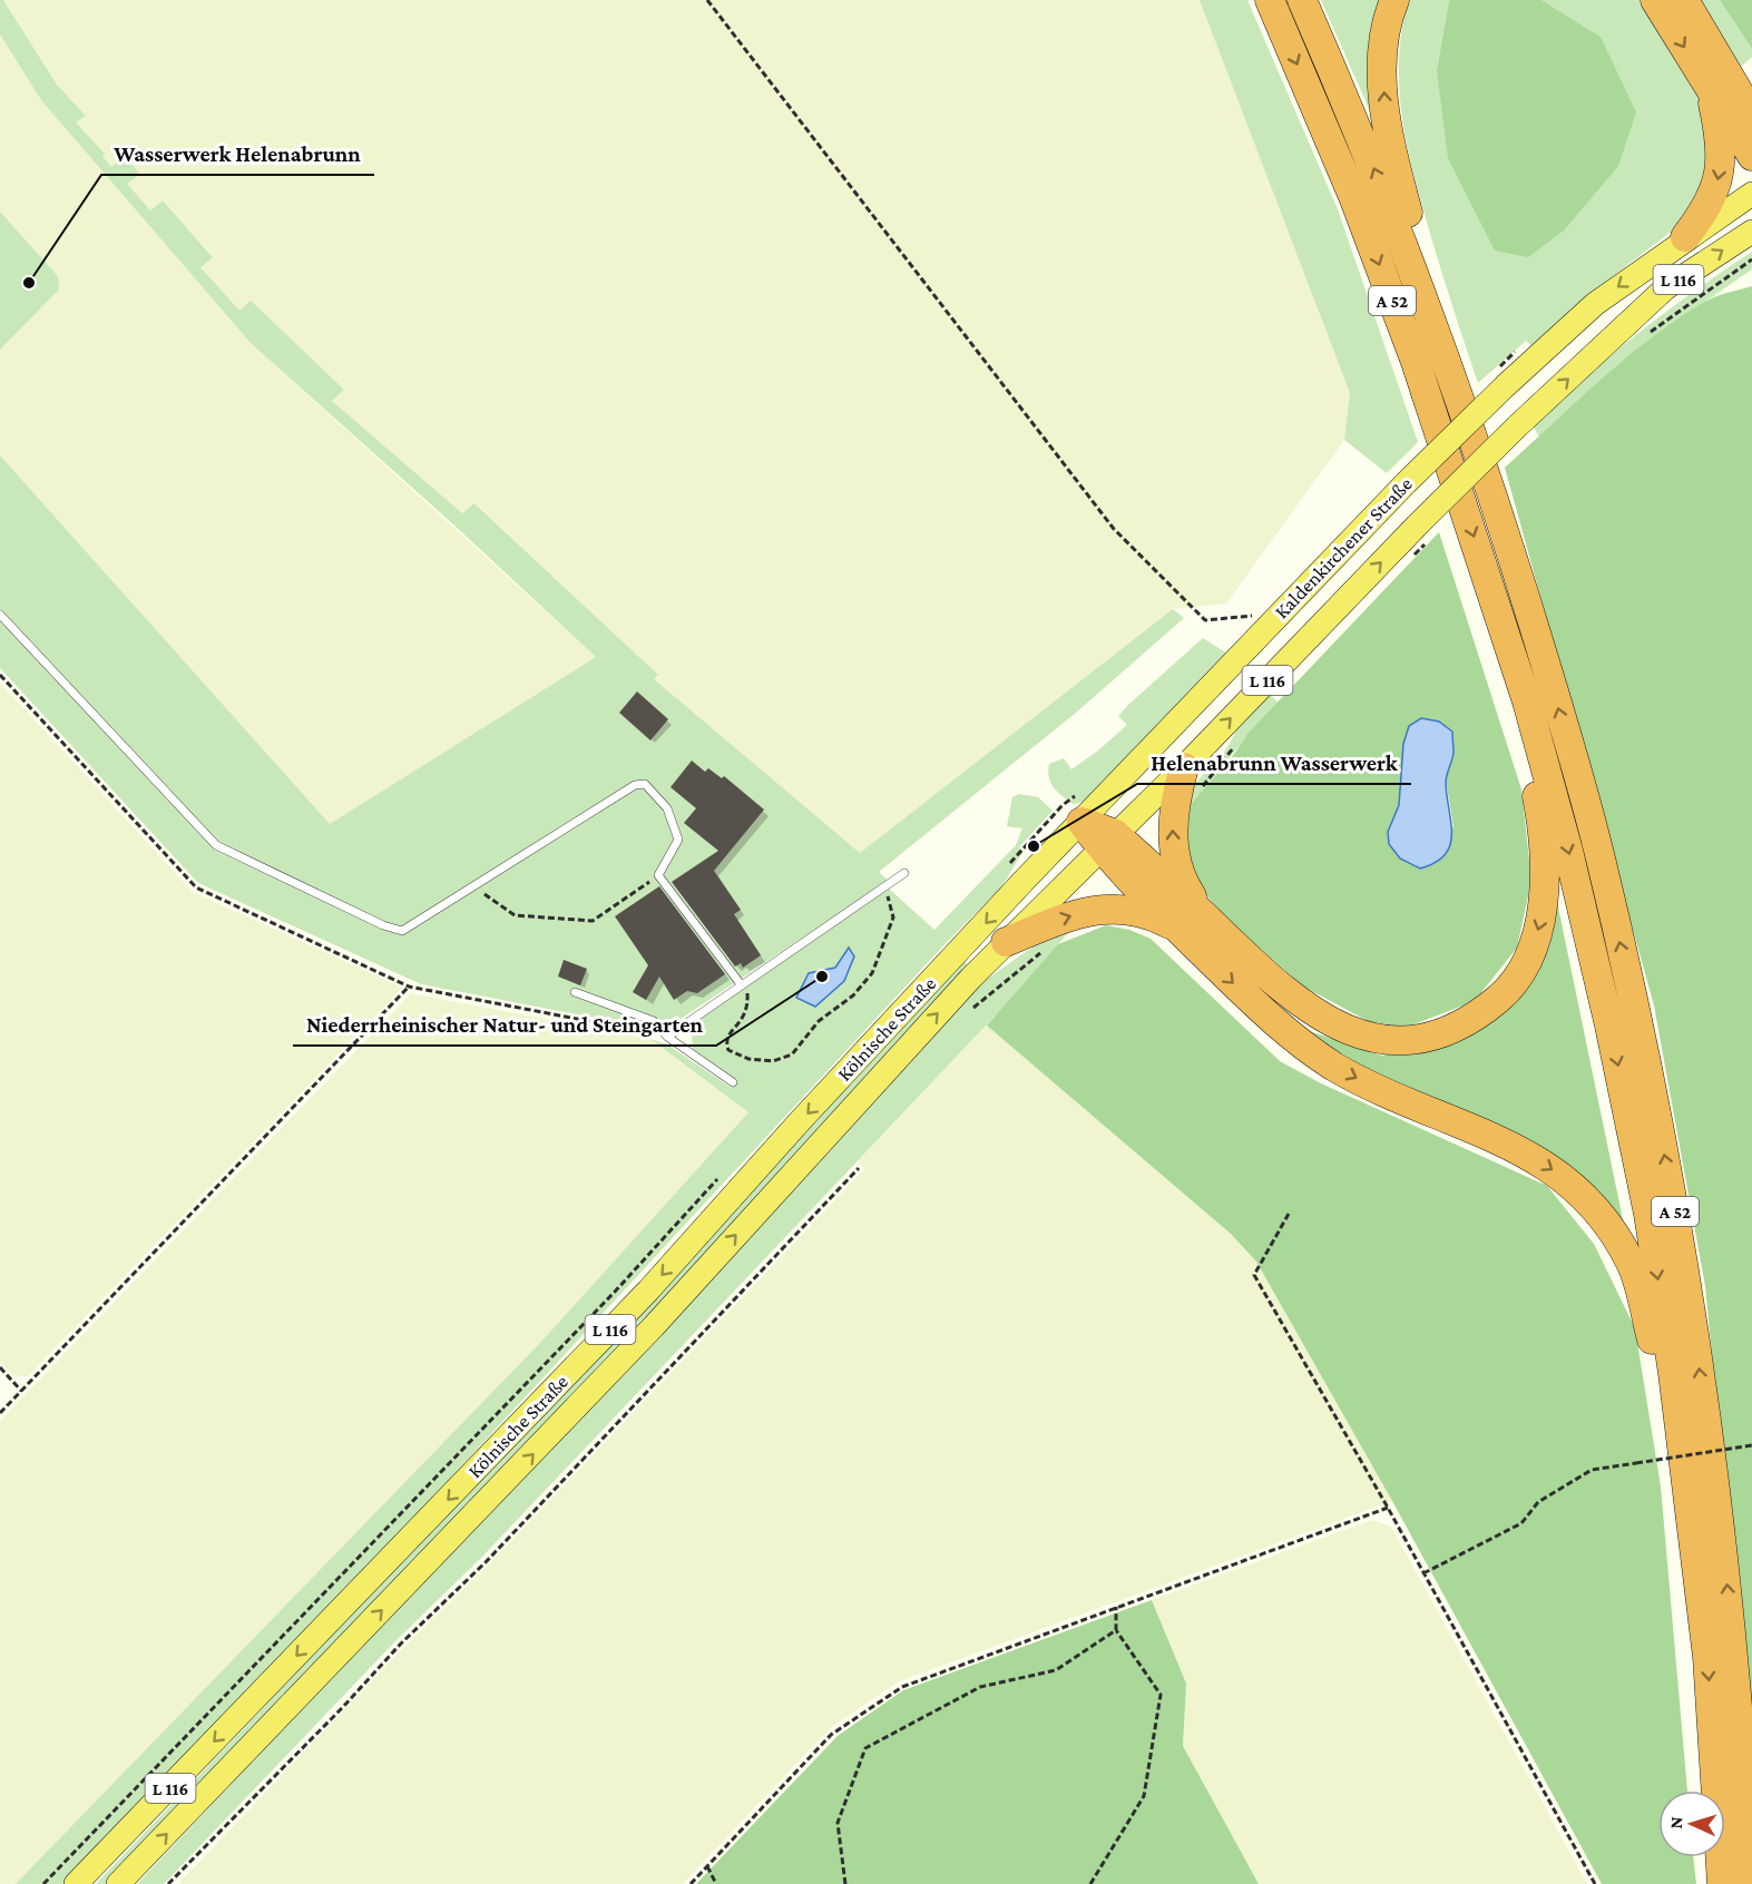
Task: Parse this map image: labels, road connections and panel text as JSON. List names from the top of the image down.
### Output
{
  "streets": {
    "highway": ["A 52"],
    "main road": ["L 116", "Kaldenkirchener Straße", "Kölnische Straße"]
  },
  "crossings": [
    ["Kaldenkirchener Straße", "Kölnische Straße"]
  ],
  "places": ["Wasserwerk Helenabrunn", "Helenabrunn Wasserwerk", "Niederrheinischer Natur- und Steingarten"],
  "north": "left"
}
